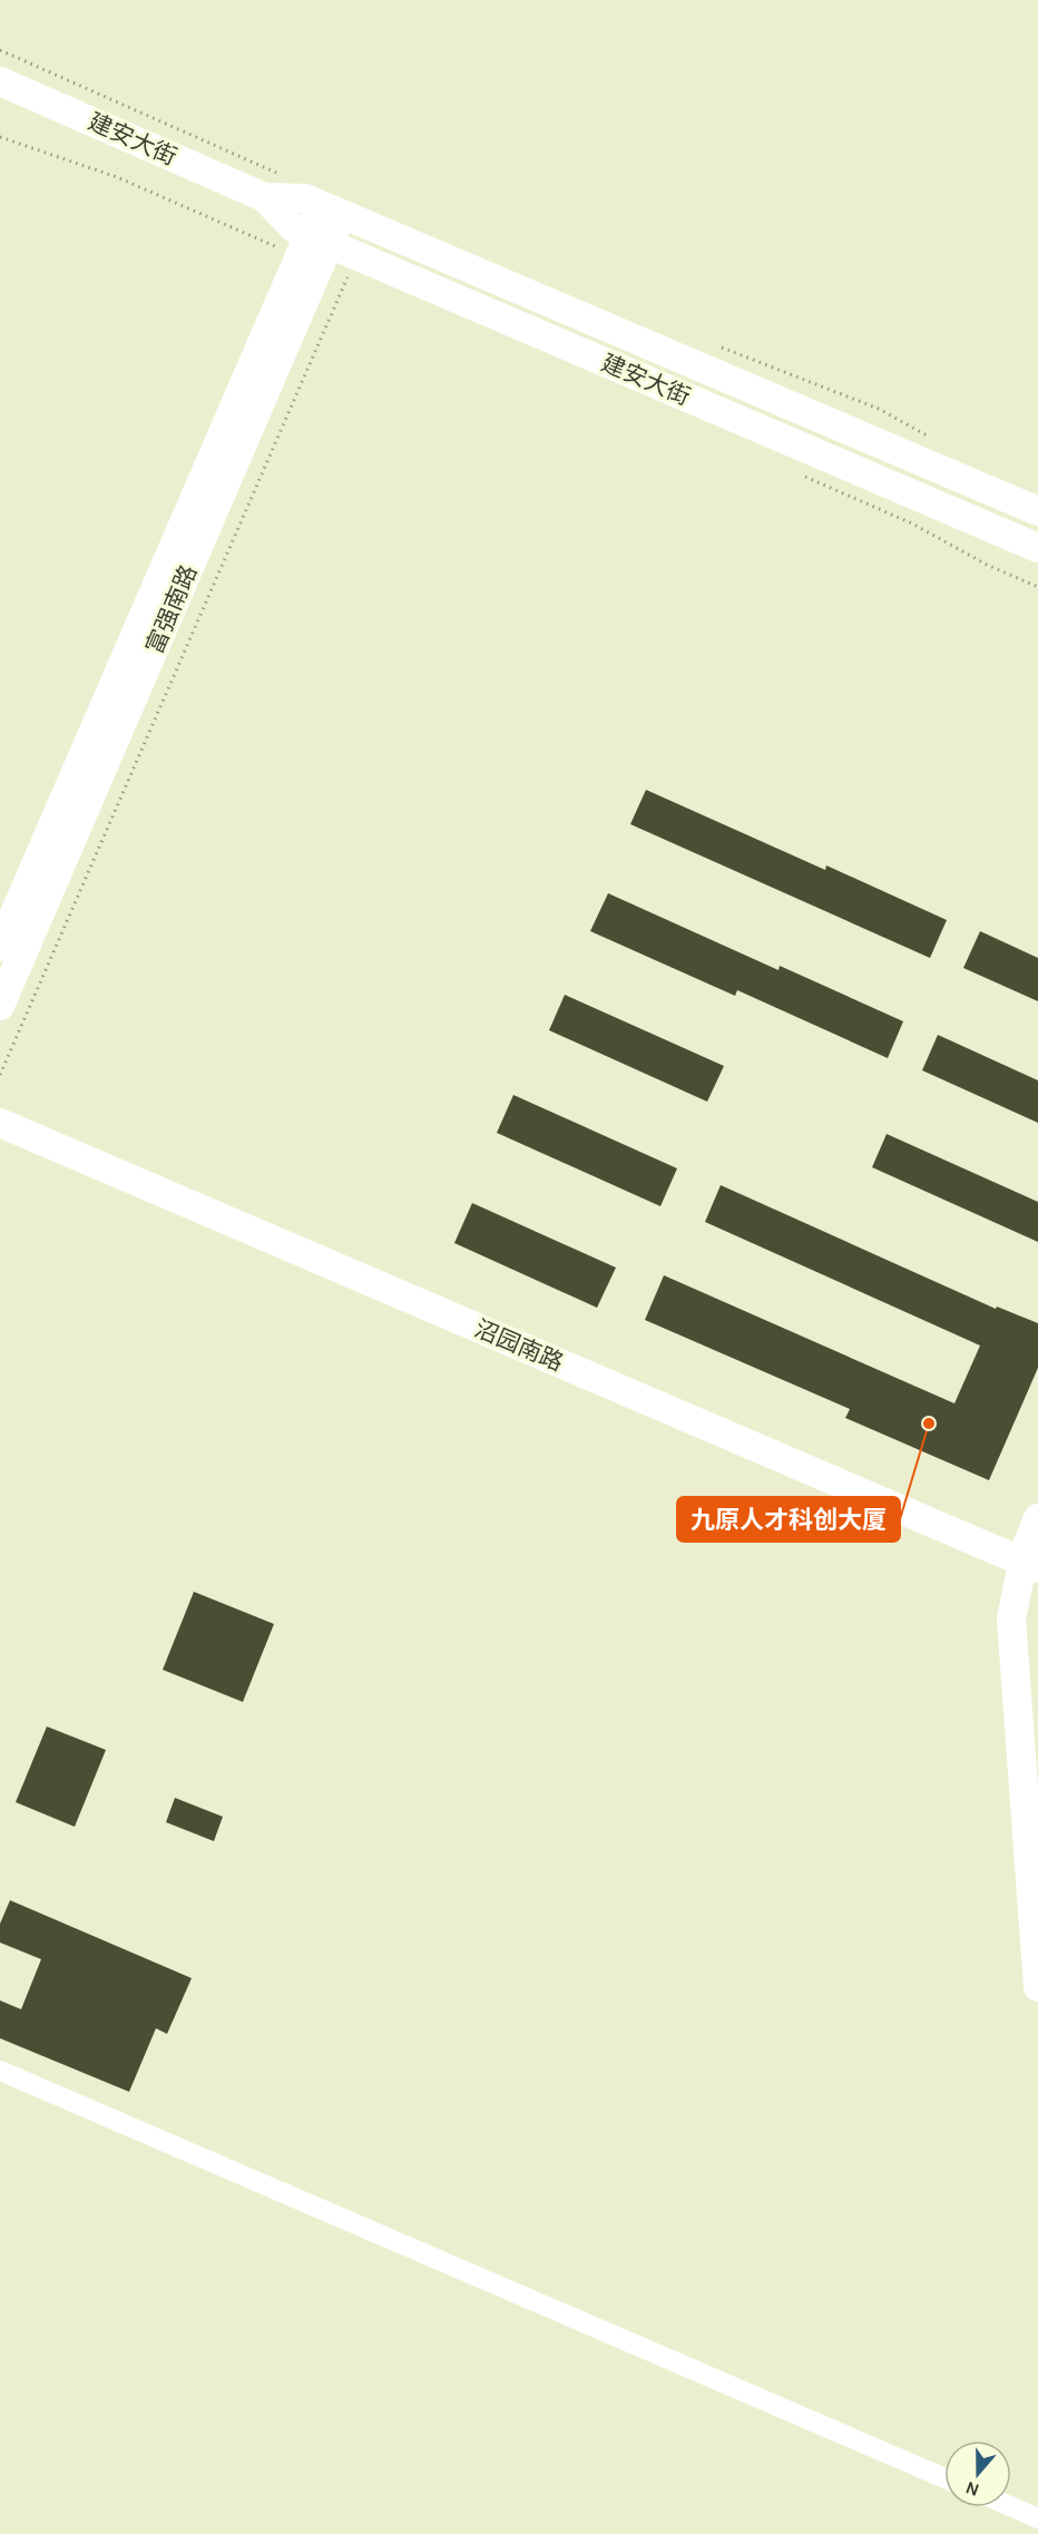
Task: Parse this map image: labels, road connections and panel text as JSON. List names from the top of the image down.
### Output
{
  "streets": {
    "main road": ["建安大街", "富强南路", "沼园南路"]
  },
  "crossings": [
    ["建安大街", "富强南路"]
  ],
  "places": ["九原人才科创大厦"],
  "north": "bottom"
}
